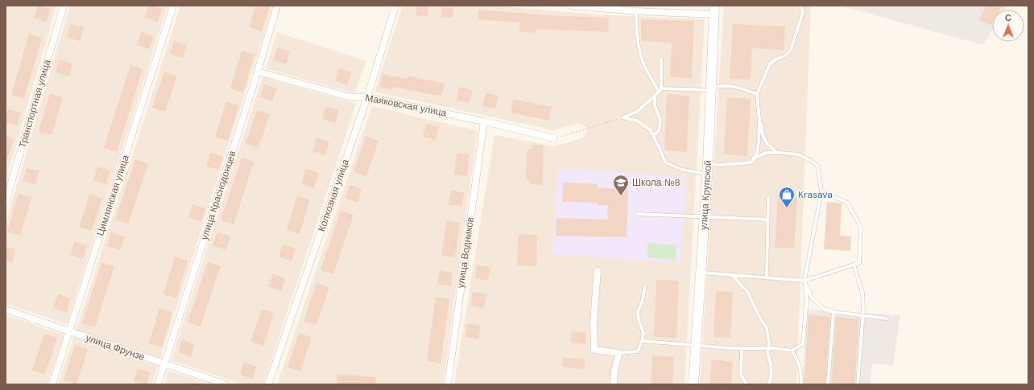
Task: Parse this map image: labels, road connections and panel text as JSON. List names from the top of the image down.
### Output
{
  "streets": {
    "street": [
      "Транспортная улица",
      "Маяковская улица",
      "Цимлянская улица",
      "улица Краснодонцев",
      "Колхозная улица",
      "улица Крупской",
      "улица Водников",
      "улица Фрунзе"
    ]
  },
  "crossings": [
    ["Маяковская улица", "улица Краснодонцев"],
    ["Маяковская улица", "Колхозная улица"],
    ["Маяковская улица", "улица Водников"],
    ["Цимлянская улица", "улица Фрунзе"],
    ["улица Краснодонцев", "улица Фрунзе"]
  ],
  "places": {
    "school or university": ["Школа №8"],
    "shop": ["Krasava"]
  },
  "north": "top"
}
